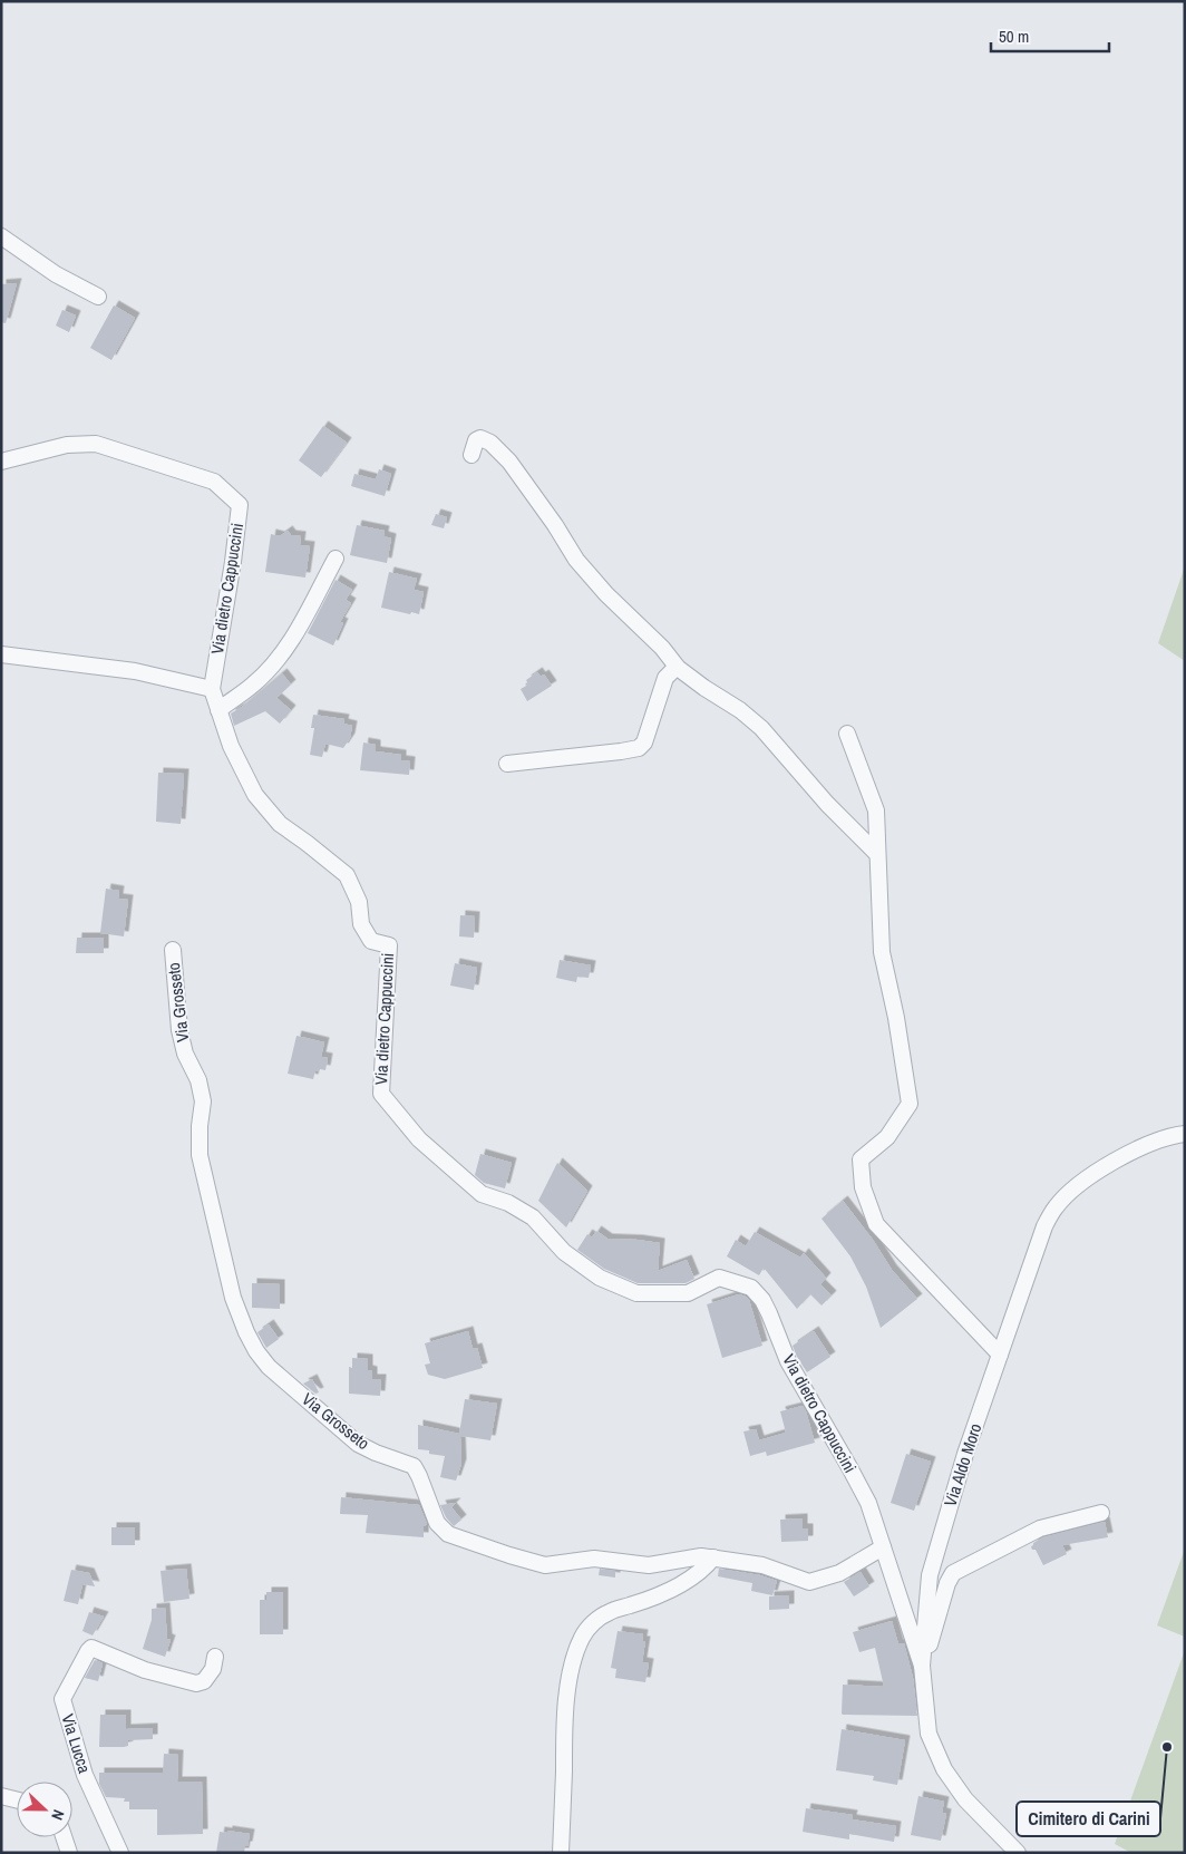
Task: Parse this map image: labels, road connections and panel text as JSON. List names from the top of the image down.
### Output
{
  "streets": {
    "street": [
      "Via dietro Cappuccini",
      "Via Grosseto",
      "Via Aldo Moro",
      "Via Lucca"
    ]
  },
  "crossings": [
    ["Via dietro Cappuccini", "Via Grosseto"],
    ["Via dietro Cappuccini", "Via Aldo Moro"]
  ],
  "places": ["Cimitero di Carini"],
  "scale_bar": "50 m",
  "north": "right"
}
